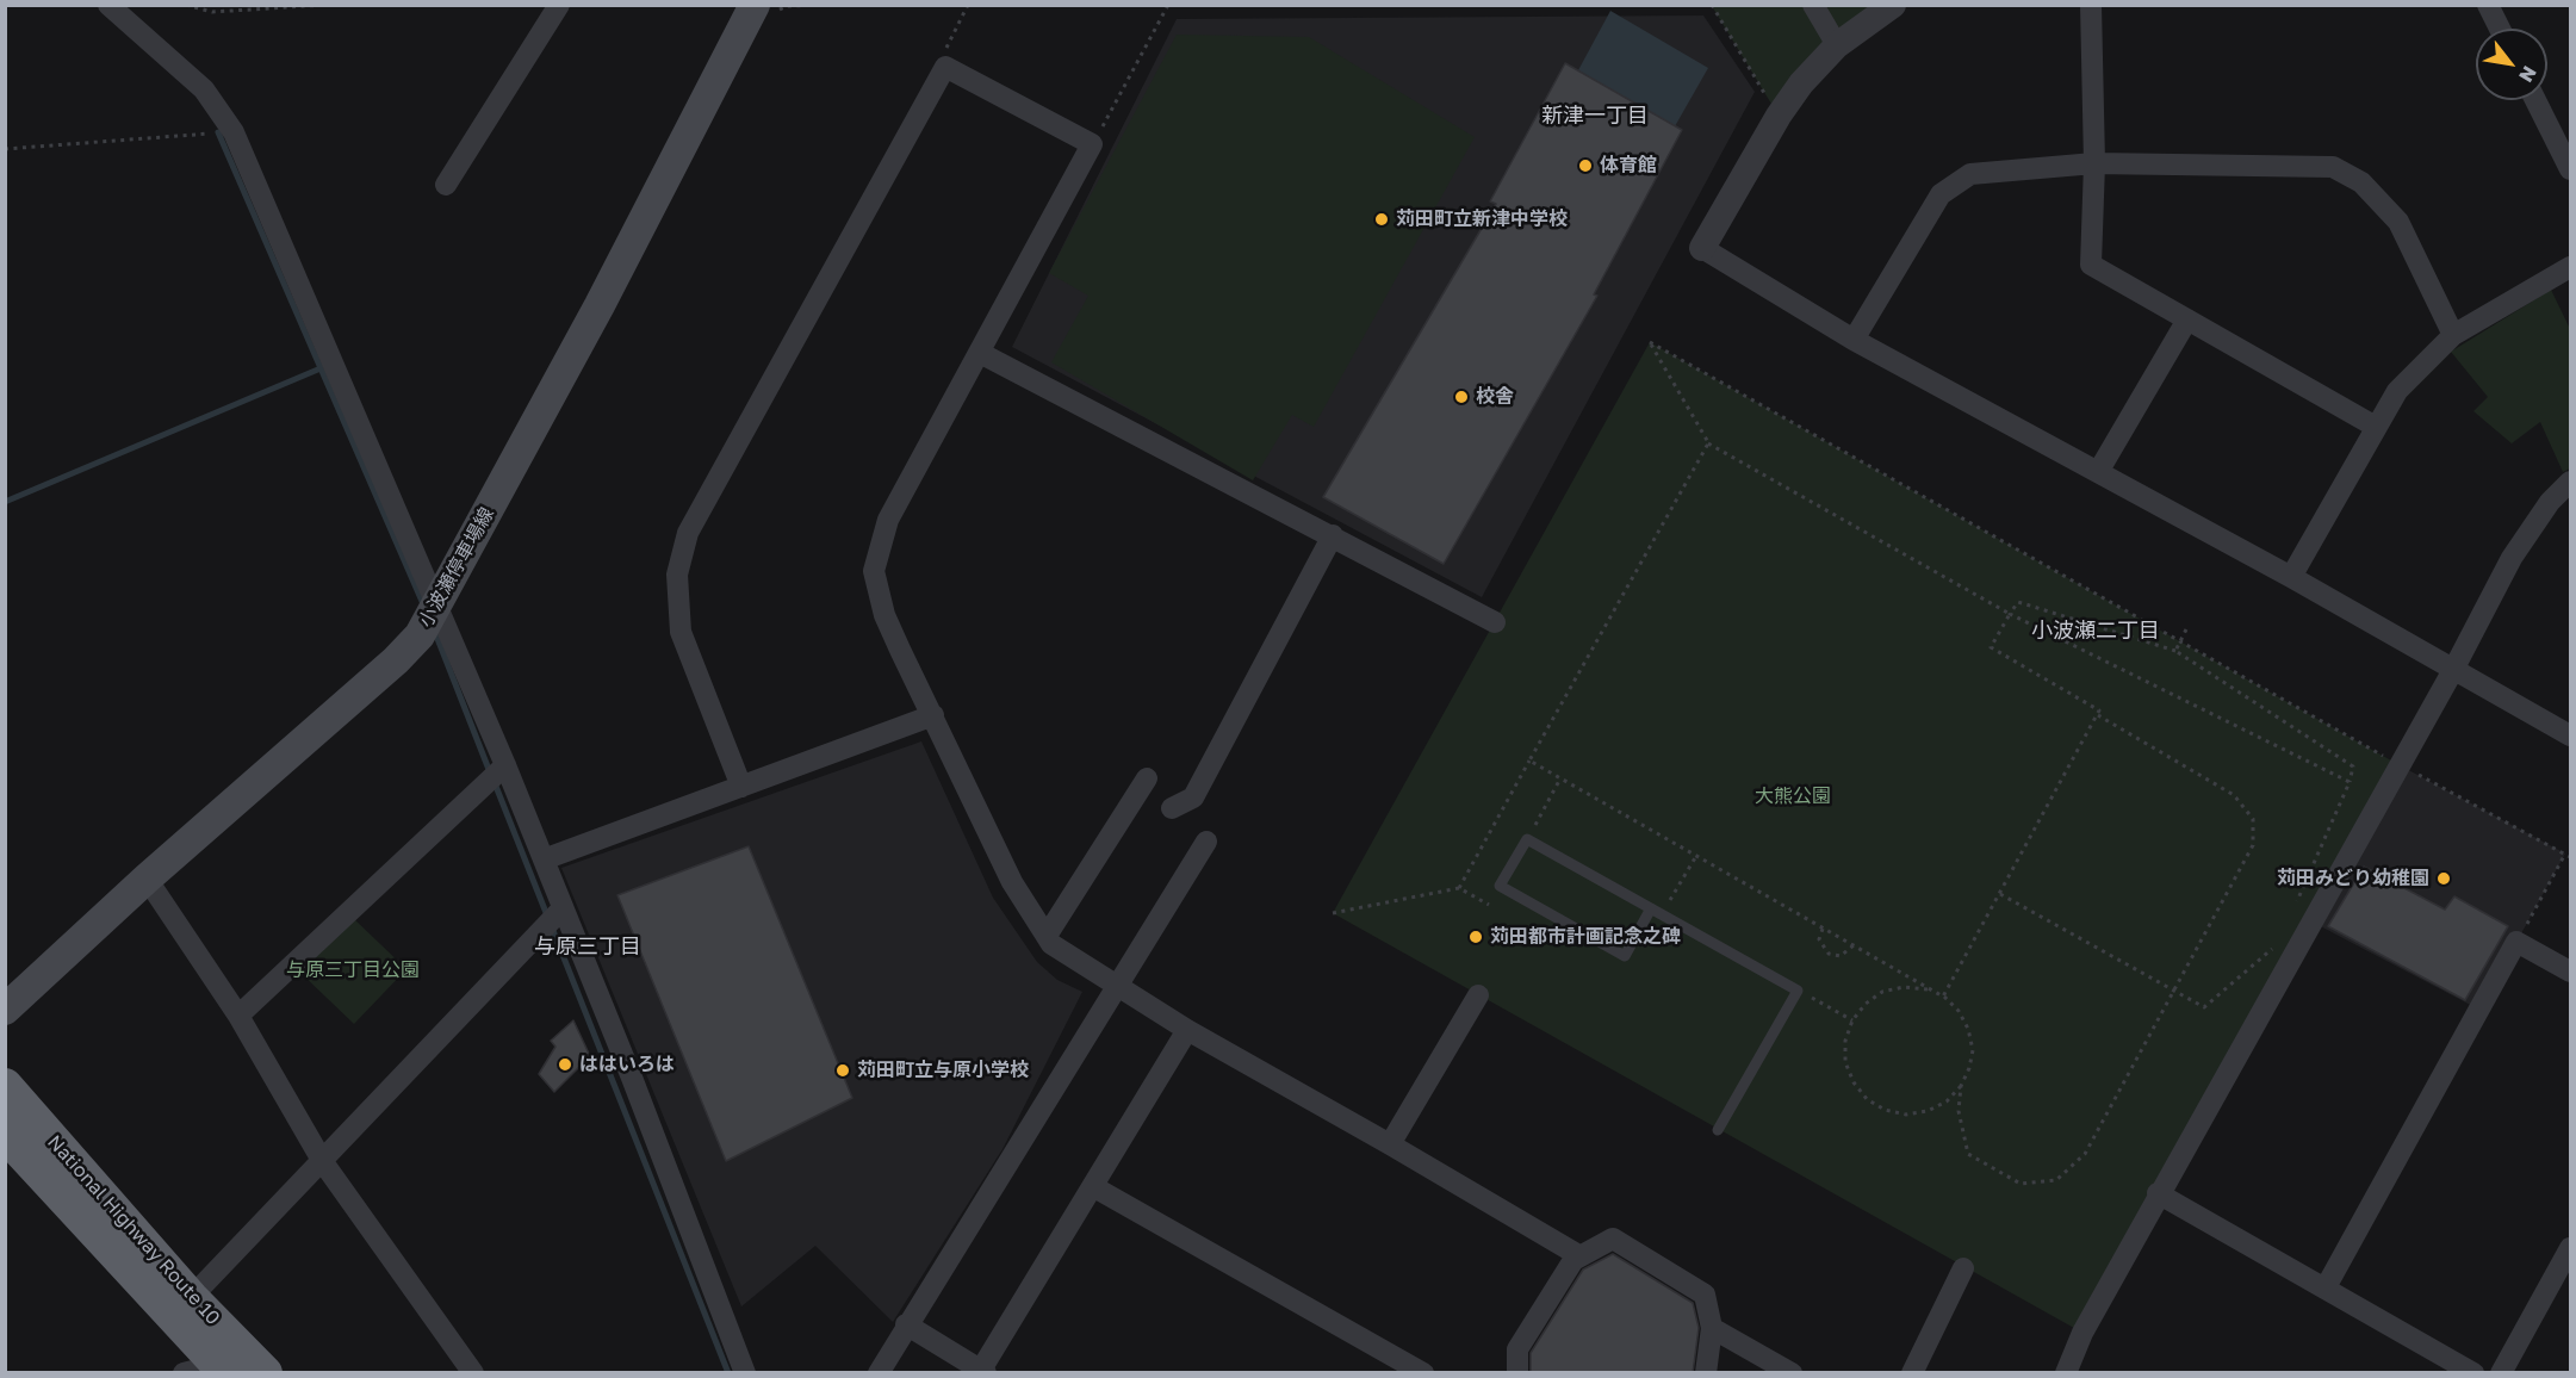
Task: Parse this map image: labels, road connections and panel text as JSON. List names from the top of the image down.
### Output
{
  "streets": {
    "highway": ["National Highway Route 10"],
    "main road": ["小波瀬停車場線"]
  },
  "districts": ["新津一丁目", "小波瀬二丁目", "与原三丁目"],
  "parks": ["大熊公園", "与原三丁目公園"],
  "places": [
    "体育館",
    "苅田町立新津中学校",
    "校舎",
    "苅田みどり幼稚園",
    "苅田都市計画記念之碑",
    "ははいろは",
    "苅田町立与原小学校"
  ],
  "north": "bottom right"
}
